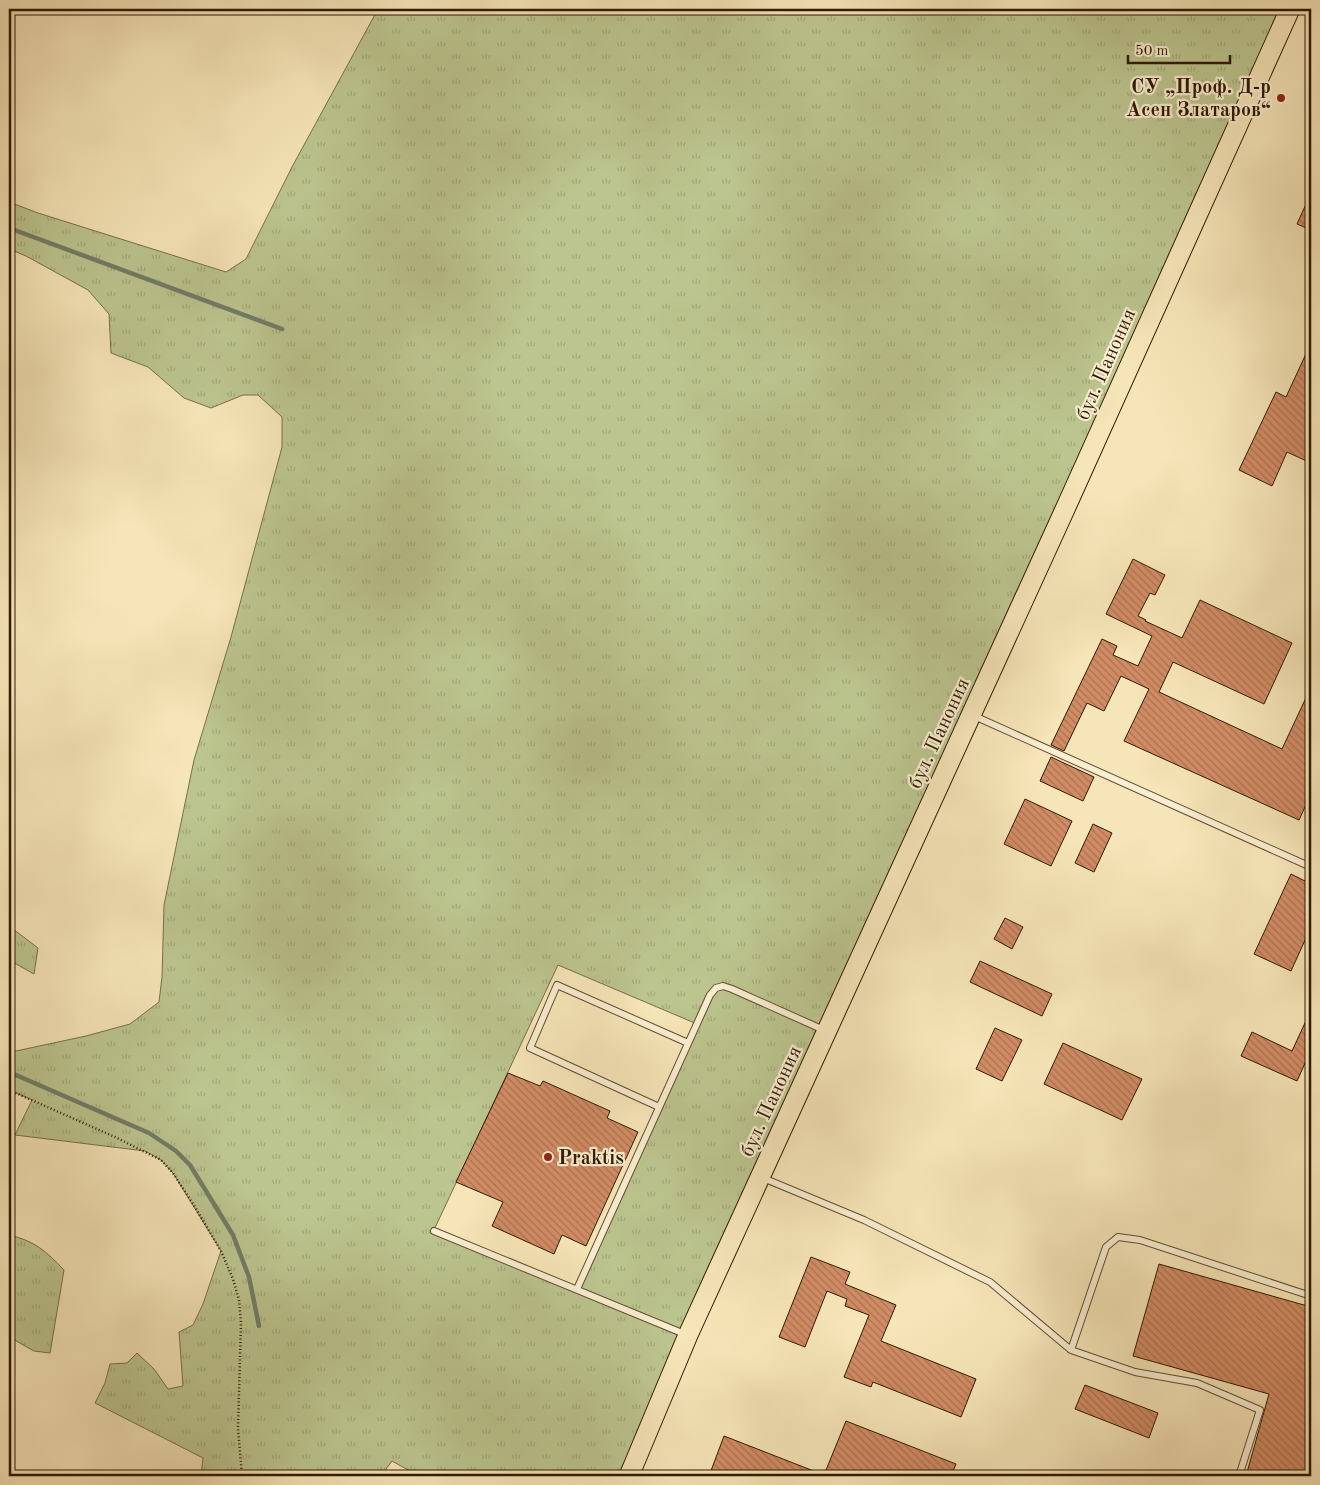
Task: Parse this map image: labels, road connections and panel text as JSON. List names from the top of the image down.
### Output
{
  "streets": {
    "main road": ["бул. Панония"]
  },
  "places": ["СУ „Проф. Д-р Асен Златаров“", "Praktis"],
  "scale_bar": "50 m"
}
